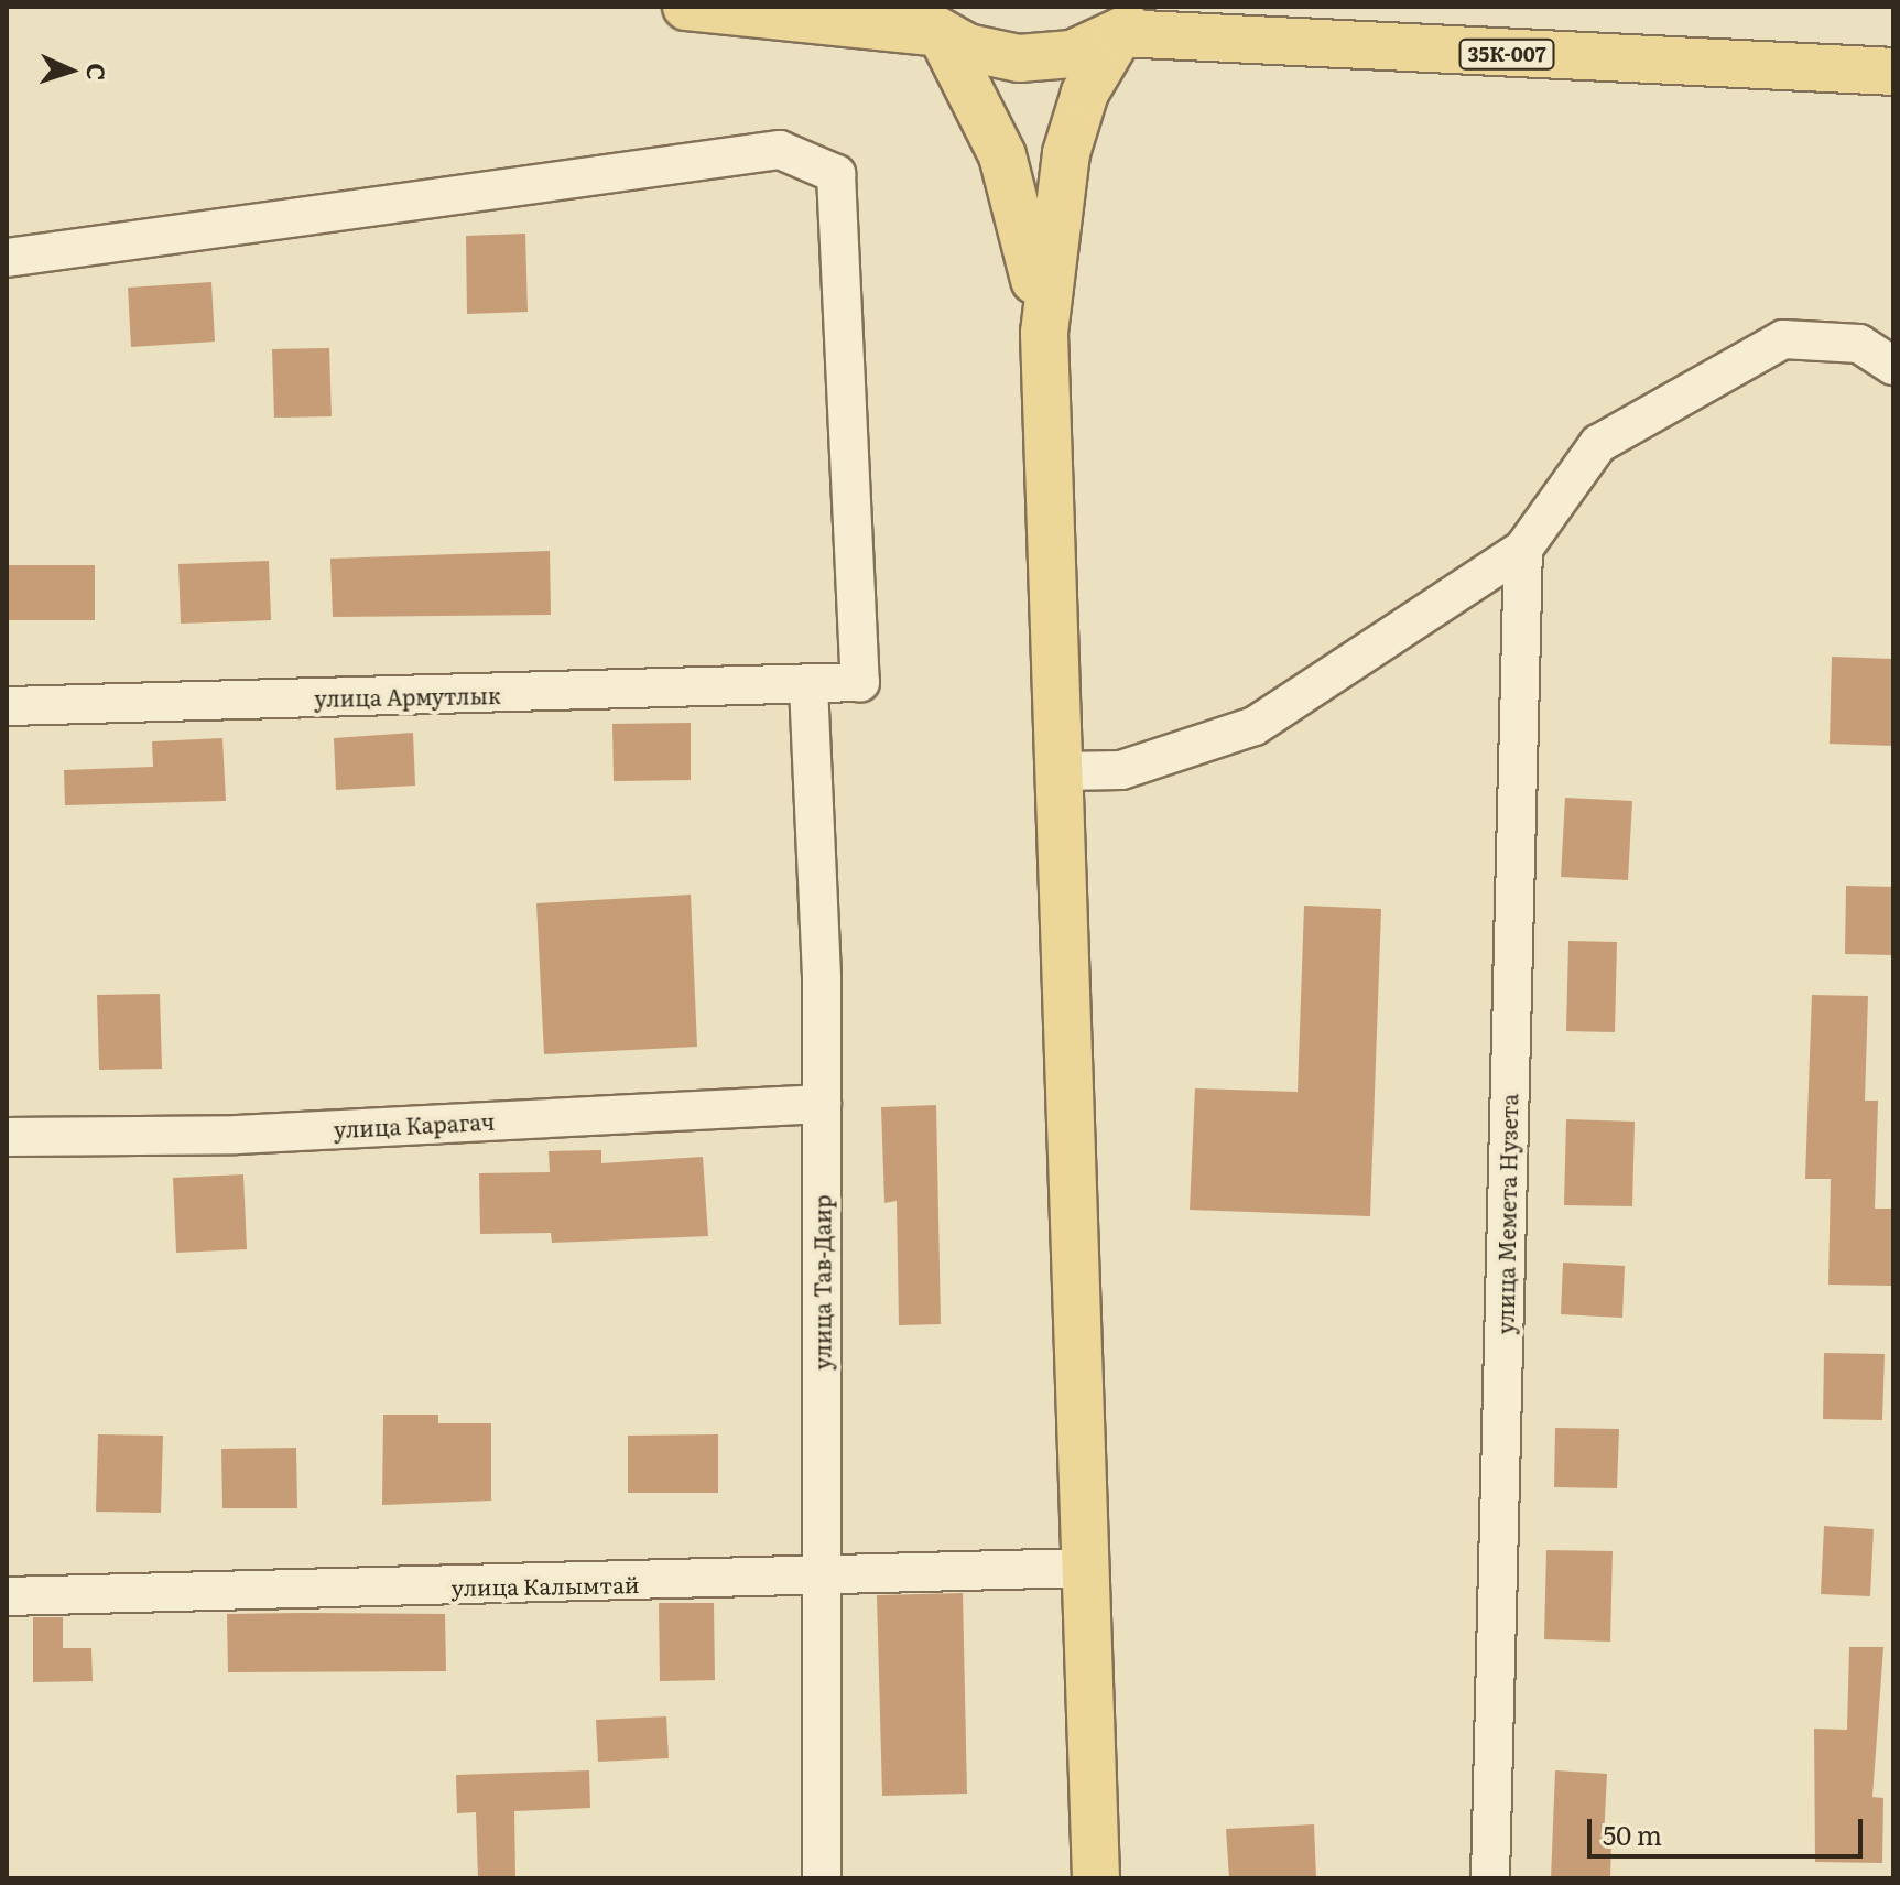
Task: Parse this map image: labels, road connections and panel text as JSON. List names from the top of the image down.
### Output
{
  "streets": {
    "main road": ["35К-007"],
    "street": [
      "улица Армутлык",
      "улица Карагач",
      "улица Мемета Нузета",
      "улица Тав-Даир",
      "улица Калымтай"
    ]
  },
  "crossings": [
    ["улица Армутлык", "улица Тав-Даир"],
    ["улица Карагач", "улица Тав-Даир"],
    ["улица Тав-Даир", "улица Калымтай"]
  ],
  "scale_bar": "50 m",
  "north": "right"
}
